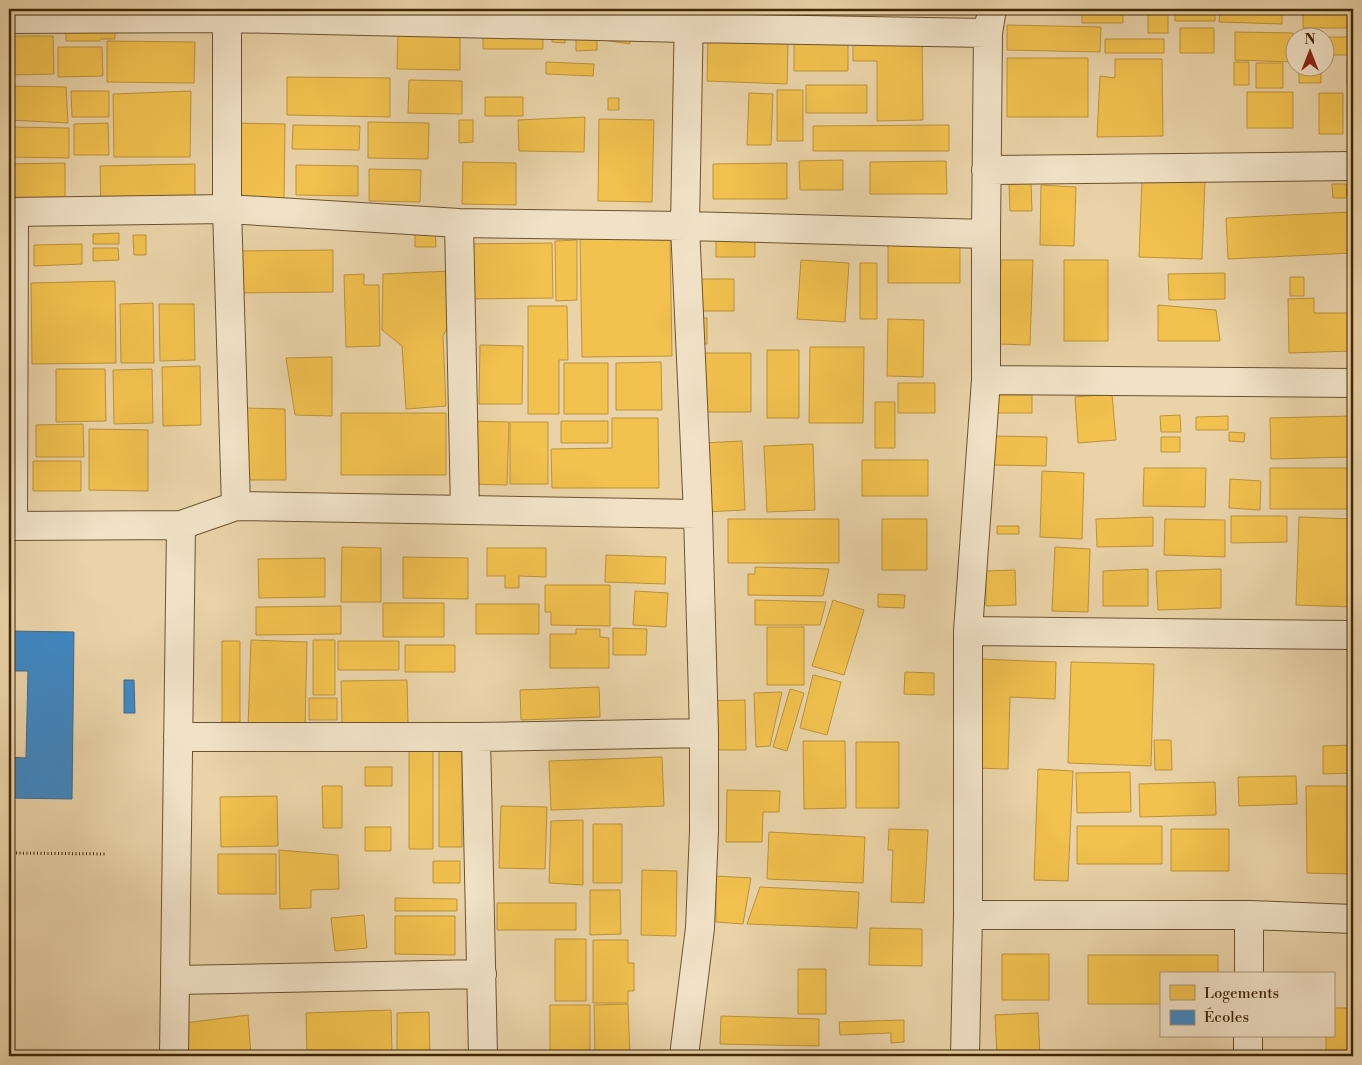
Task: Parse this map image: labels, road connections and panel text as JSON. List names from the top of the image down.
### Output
{
  "legend": ["Logements", "Écoles"],
  "north": "top"
}
